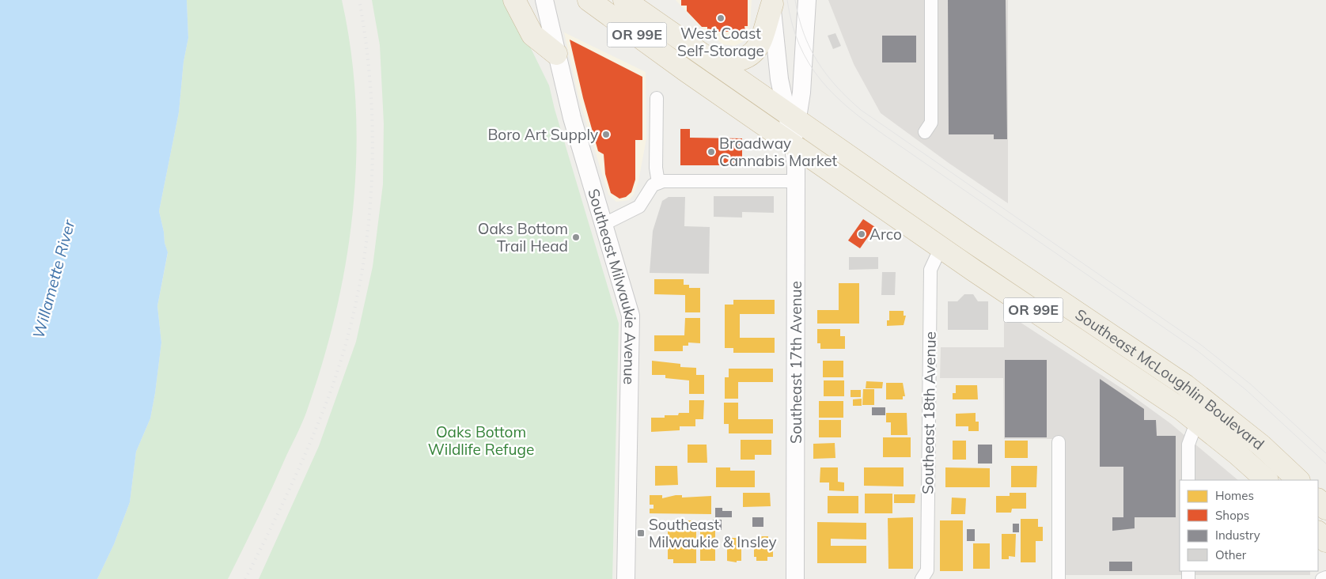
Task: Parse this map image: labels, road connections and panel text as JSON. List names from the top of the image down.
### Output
{
  "streets": {
    "highway": ["OR 99E", "Southeast McLoughlin Boulevard"],
    "street": ["Southeast Milwaukie Avenue", "Southeast 17th Avenue", "Southeast 18th Avenue"]
  },
  "crossings": [
    ["Southeast 17th Avenue", "Southeast McLoughlin Boulevard"],
    ["Southeast McLoughlin Boulevard", "Southeast 18th Avenue"]
  ],
  "water": ["Willamette River"],
  "parks": ["Oaks Bottom Wildlife Refuge"],
  "places": {
    "other": [
      "West Coast Self-Storage",
      "Boro Art Supply",
      "Broadway Cannabis Market",
      "Arco",
      "Oaks Bottom Trail Head"
    ],
    "transit": ["Southeast Milwaukie & Insley"]
  },
  "legend": [
    "Homes",
    "Shops",
    "Industry",
    "Other"
  ]
}
